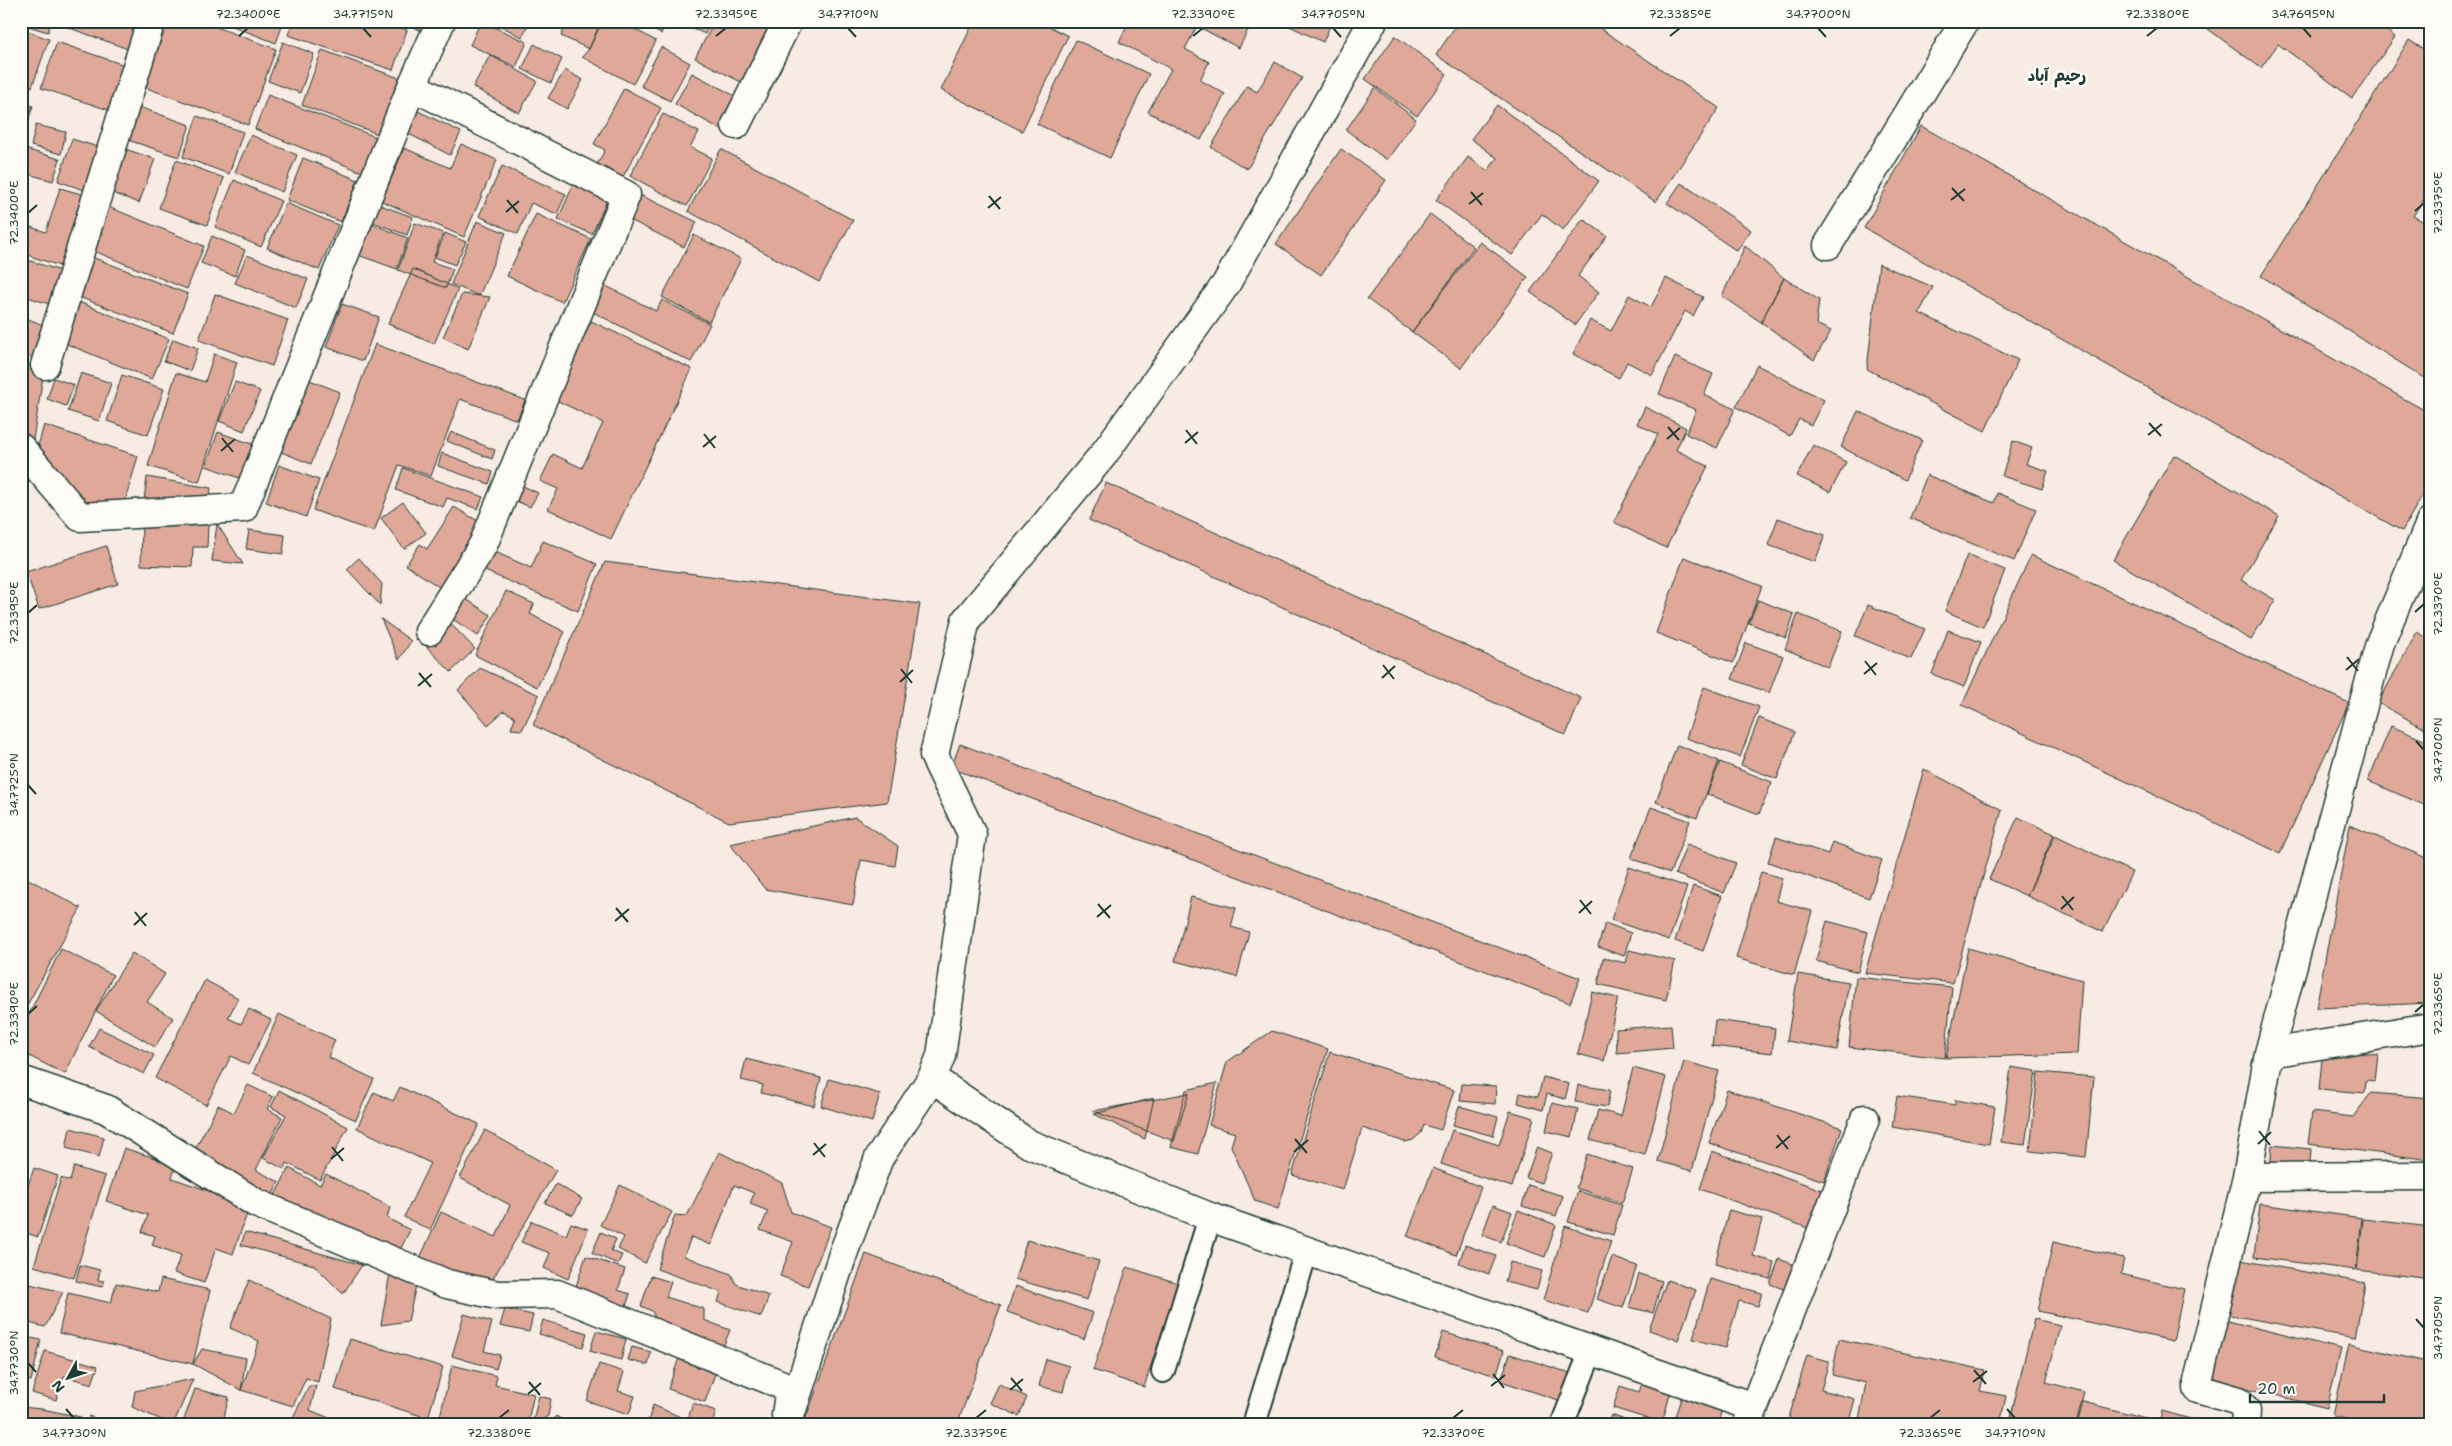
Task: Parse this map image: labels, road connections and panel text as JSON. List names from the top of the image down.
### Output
{
  "districts": ["رحیم آباد"],
  "scale_bar": "20 m",
  "north": "bottom left",
  "coordinates": [
    "72.3400°E",
    "34.7715°N",
    "72.3395°E",
    "34.7710°N",
    "72.3390°E",
    "34.7705°N",
    "72.3385°E",
    "34.7700°N",
    "72.3380°E",
    "34.7695°N",
    "72.3375°E",
    "72.3370°E",
    "34.7725°N",
    "72.3365°E",
    "34.7730°N"
  ]
}
